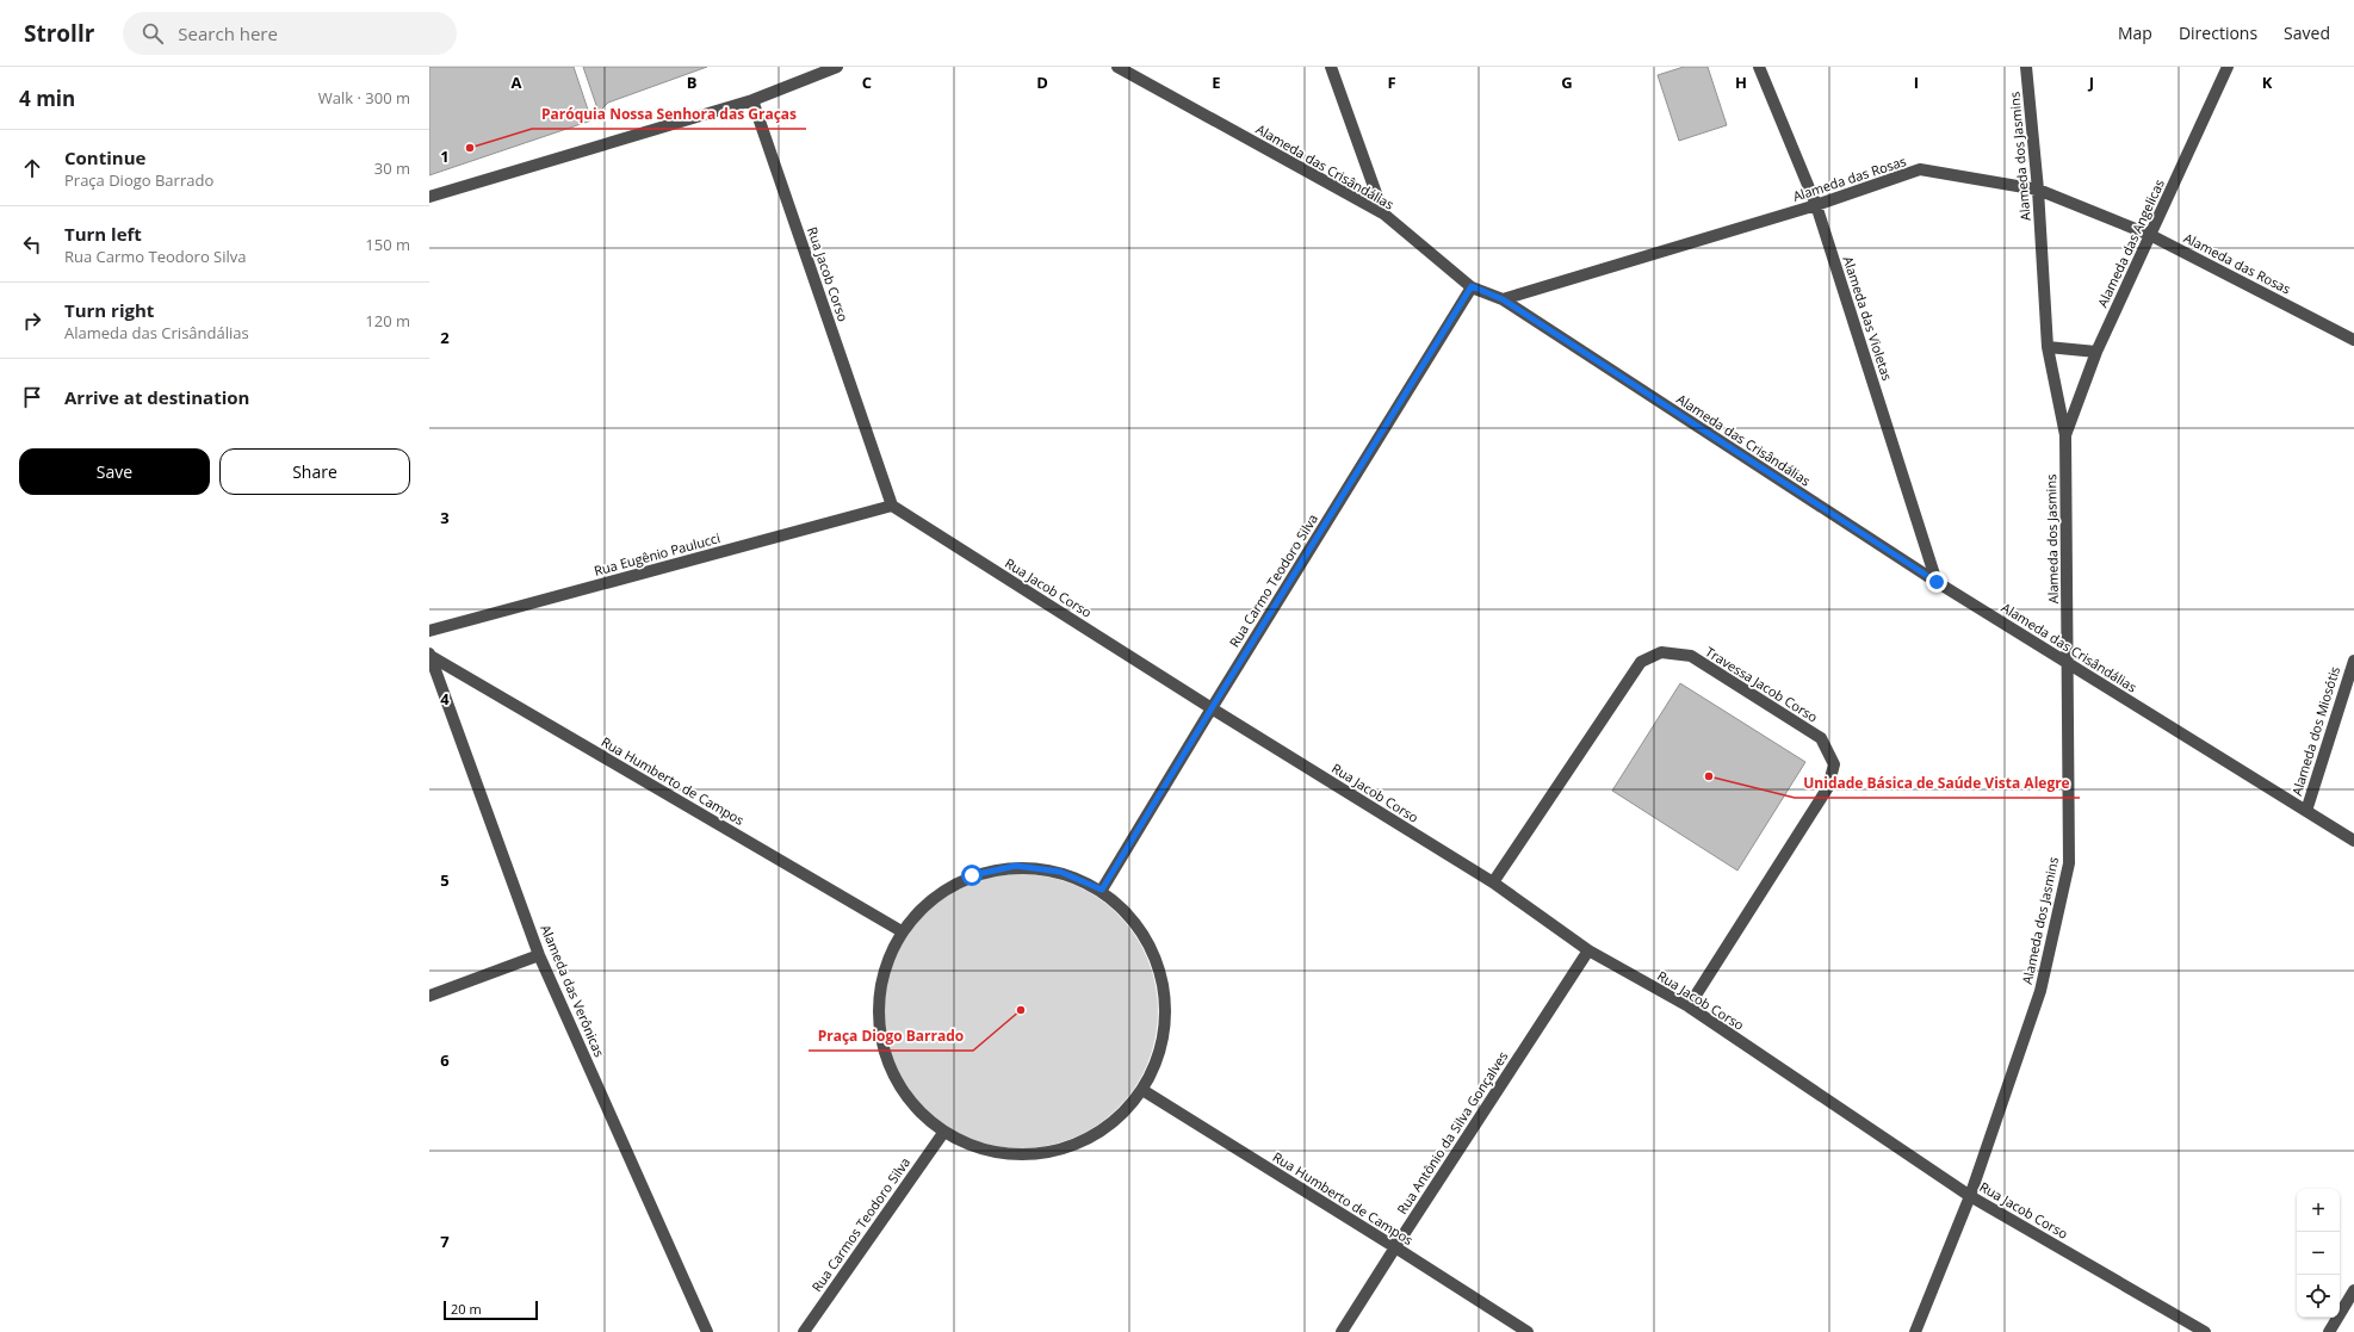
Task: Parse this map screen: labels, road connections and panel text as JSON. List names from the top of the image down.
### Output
{
  "streets": {
    "street": [
      "Alameda dos Jasmins",
      "Alameda das Crisândálias",
      "Alameda das Rosas",
      "Alameda das Angelicas",
      "Rua Jacob Corso",
      "Alameda das Violetas",
      "Rua Eugênio Paulucci",
      "Rua Carmo Teodoro Silva",
      "Travessa Jacob Corso",
      "Alameda dos Miosótis",
      "Rua Humberto de Campos",
      "Alameda das Verônicas",
      "Rua Antônio da Silva Gonçalves",
      "Rua Carmos Teodoro Silva"
    ]
  },
  "crossings": [
    ["Alameda dos Jasmins", "Alameda das Crisândálias"],
    ["Alameda dos Jasmins", "Alameda das Rosas"],
    ["Alameda dos Jasmins", "Alameda das Angelicas"],
    ["Alameda dos Jasmins", "Rua Jacob Corso"],
    ["Alameda das Crisândálias", "Alameda das Rosas"],
    ["Alameda das Crisândálias", "Alameda das Violetas"],
    ["Alameda das Crisândálias", "Rua Carmo Teodoro Silva"],
    ["Alameda das Crisândálias", "Alameda dos Miosótis"],
    ["Alameda das Rosas", "Alameda das Angelicas"],
    ["Alameda das Rosas", "Alameda das Violetas"],
    ["Rua Jacob Corso", "Rua Eugênio Paulucci"],
    ["Rua Jacob Corso", "Rua Carmo Teodoro Silva"],
    ["Rua Jacob Corso", "Travessa Jacob Corso"],
    ["Rua Jacob Corso", "Rua Antônio da Silva Gonçalves"],
    ["Rua Humberto de Campos", "Alameda das Verônicas"],
    ["Rua Humberto de Campos", "Rua Antônio da Silva Gonçalves"]
  ],
  "places": ["Paróquia Nossa Senhora das Graças", "Unidade Básica de Saúde Vista Alegre", "Praça Diogo Barrado"],
  "scale_bar": "20 m",
  "page": {
    "header": "Strollr",
    "search": "Search here",
    "nav": ["Map", "Directions", "Saved"],
    "heading": ["4 min", "Walk · 300 m"],
    "list": [
      ["Continue", "Praça Diogo Barrado", "30 m"],
      ["Turn left", "Rua Carmo Teodoro Silva", "150 m"],
      ["Turn right", "Alameda das Crisândálias", "120 m"],
      "Arrive at destination"
    ],
    "buttons": ["Save", "Share"],
    "map_buttons": ["+", "−"],
    "scale": "20 m"
  },
  "grid": {
    "columns": [
      "A",
      "B",
      "C",
      "D",
      "E",
      "F",
      "G",
      "H",
      "I",
      "J",
      "K"
    ],
    "rows": [
      "1",
      "2",
      "3",
      "4",
      "5",
      "6",
      "7"
    ]
  }
}
